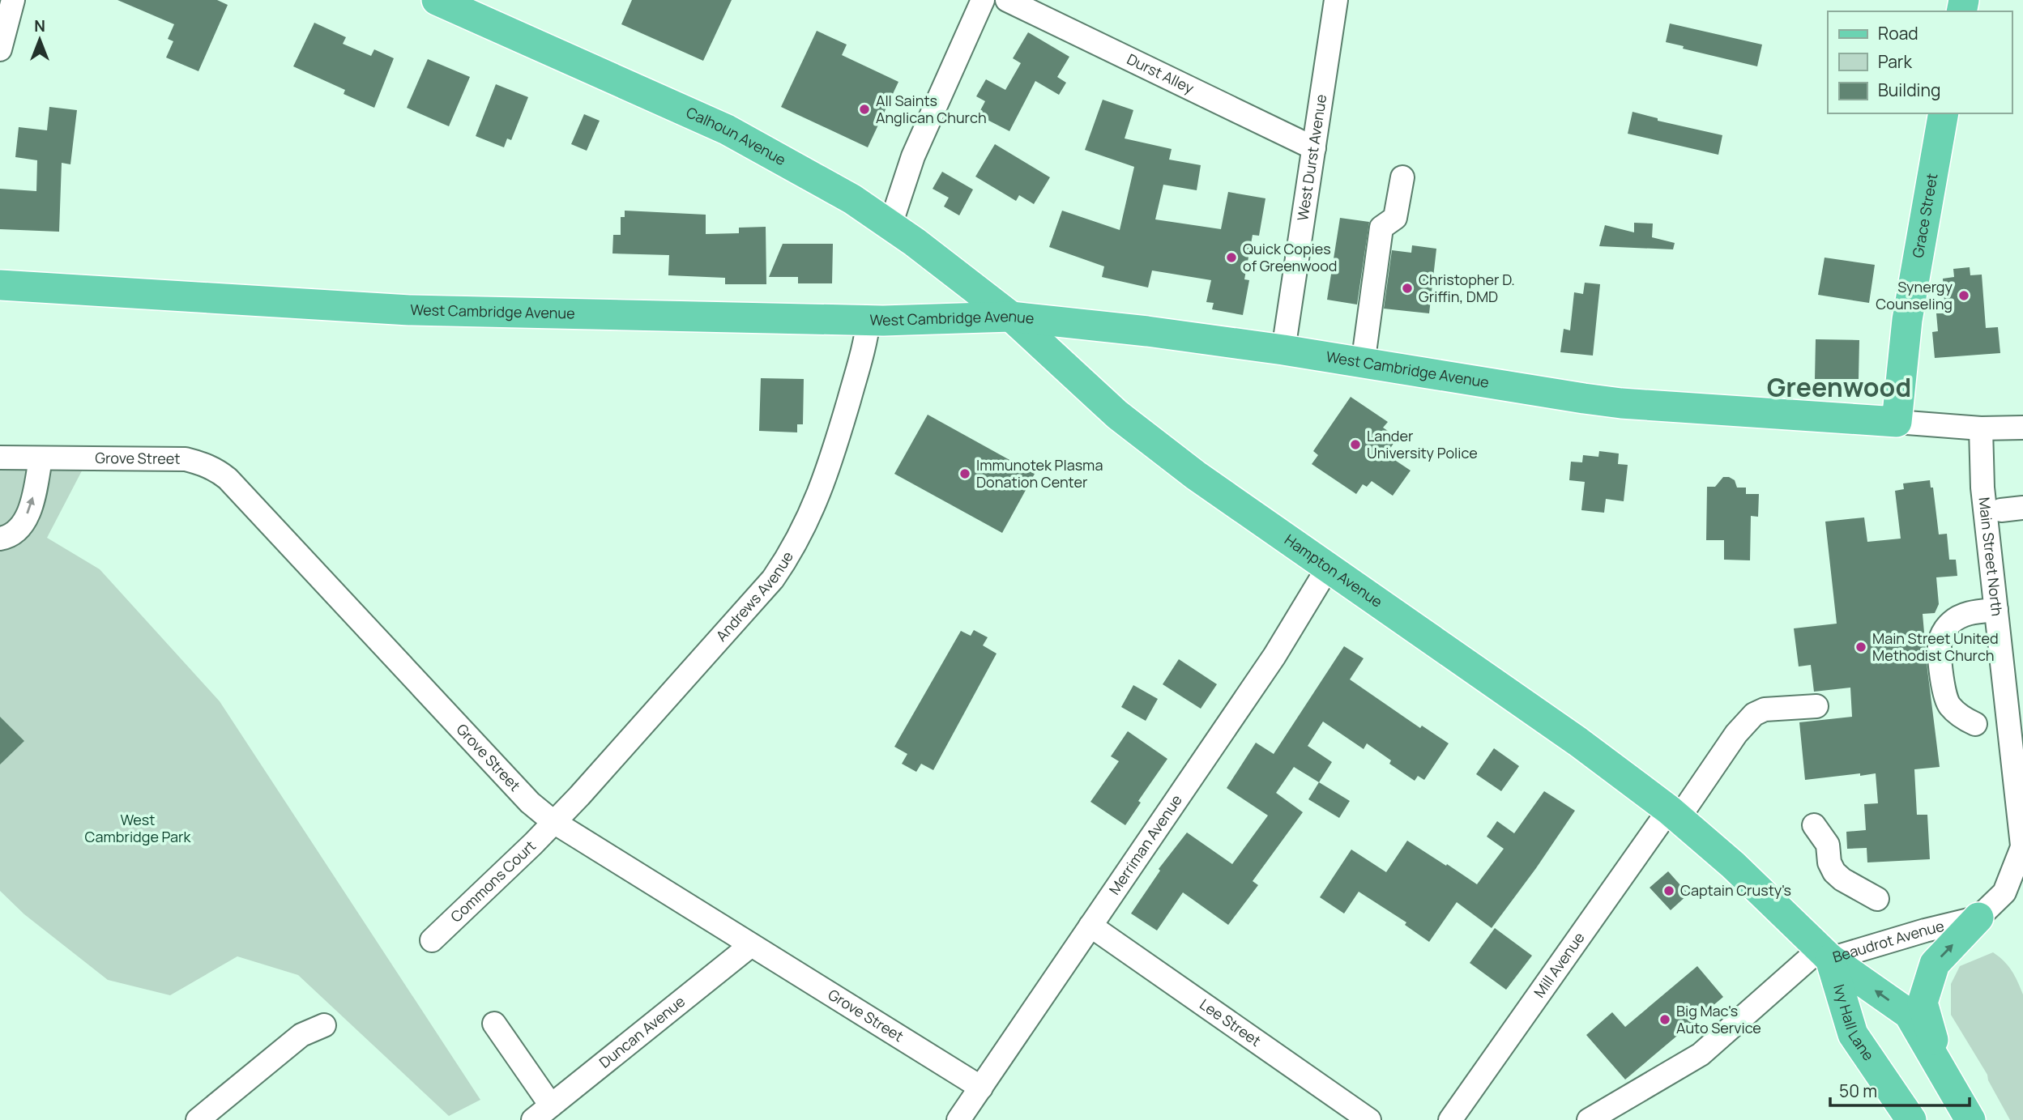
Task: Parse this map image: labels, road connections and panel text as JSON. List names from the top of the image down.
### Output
{
  "streets": {
    "main road": [
      "Calhoun Avenue",
      "Grace Street",
      "West Cambridge Avenue",
      "Hampton Avenue",
      "Beaudrot Avenue",
      "Ivy Hall Lane"
    ],
    "street": [
      "Durst Alley",
      "West Durst Avenue",
      "Grove Street",
      "Main Street North",
      "Andrews Avenue",
      "Merriman Avenue",
      "Commons Court",
      "Mill Avenue",
      "Lee Street",
      "Duncan Avenue"
    ]
  },
  "crossings": [
    ["Durst Alley", "West Durst Avenue"],
    ["Calhoun Avenue", "West Cambridge Avenue"],
    ["Calhoun Avenue", "Hampton Avenue"],
    ["West Durst Avenue", "West Cambridge Avenue"],
    ["Grace Street", "West Cambridge Avenue"],
    ["West Cambridge Avenue", "Hampton Avenue"],
    ["West Cambridge Avenue", "Andrews Avenue"],
    ["Grove Street", "Andrews Avenue"],
    ["Grove Street", "Merriman Avenue"],
    ["Grove Street", "Commons Court"],
    ["Grove Street", "Duncan Avenue"],
    ["Hampton Avenue", "Merriman Avenue"],
    ["Hampton Avenue", "Beaudrot Avenue"],
    ["Hampton Avenue", "Mill Avenue"],
    ["Andrews Avenue", "Commons Court"],
    ["Merriman Avenue", "Lee Street"],
    ["Beaudrot Avenue", "Mill Avenue"],
    ["Beaudrot Avenue", "Ivy Hall Lane"]
  ],
  "districts": ["Greenwood"],
  "parks": ["West Cambridge Park"],
  "places": [
    "All Saints Anglican Church",
    "Quick Copies of Greenwood",
    "Christopher D. Griffin, DMD",
    "Synergy Counseling",
    "Lander University Police",
    "Immunotek Plasma Donation Center",
    "Main Street United Methodist Church",
    "Captain Crusty's",
    "Big Mac's Auto Service"
  ],
  "legend": ["Road", "Park", "Building"],
  "scale_bar": "50 m",
  "north": "top"
}
